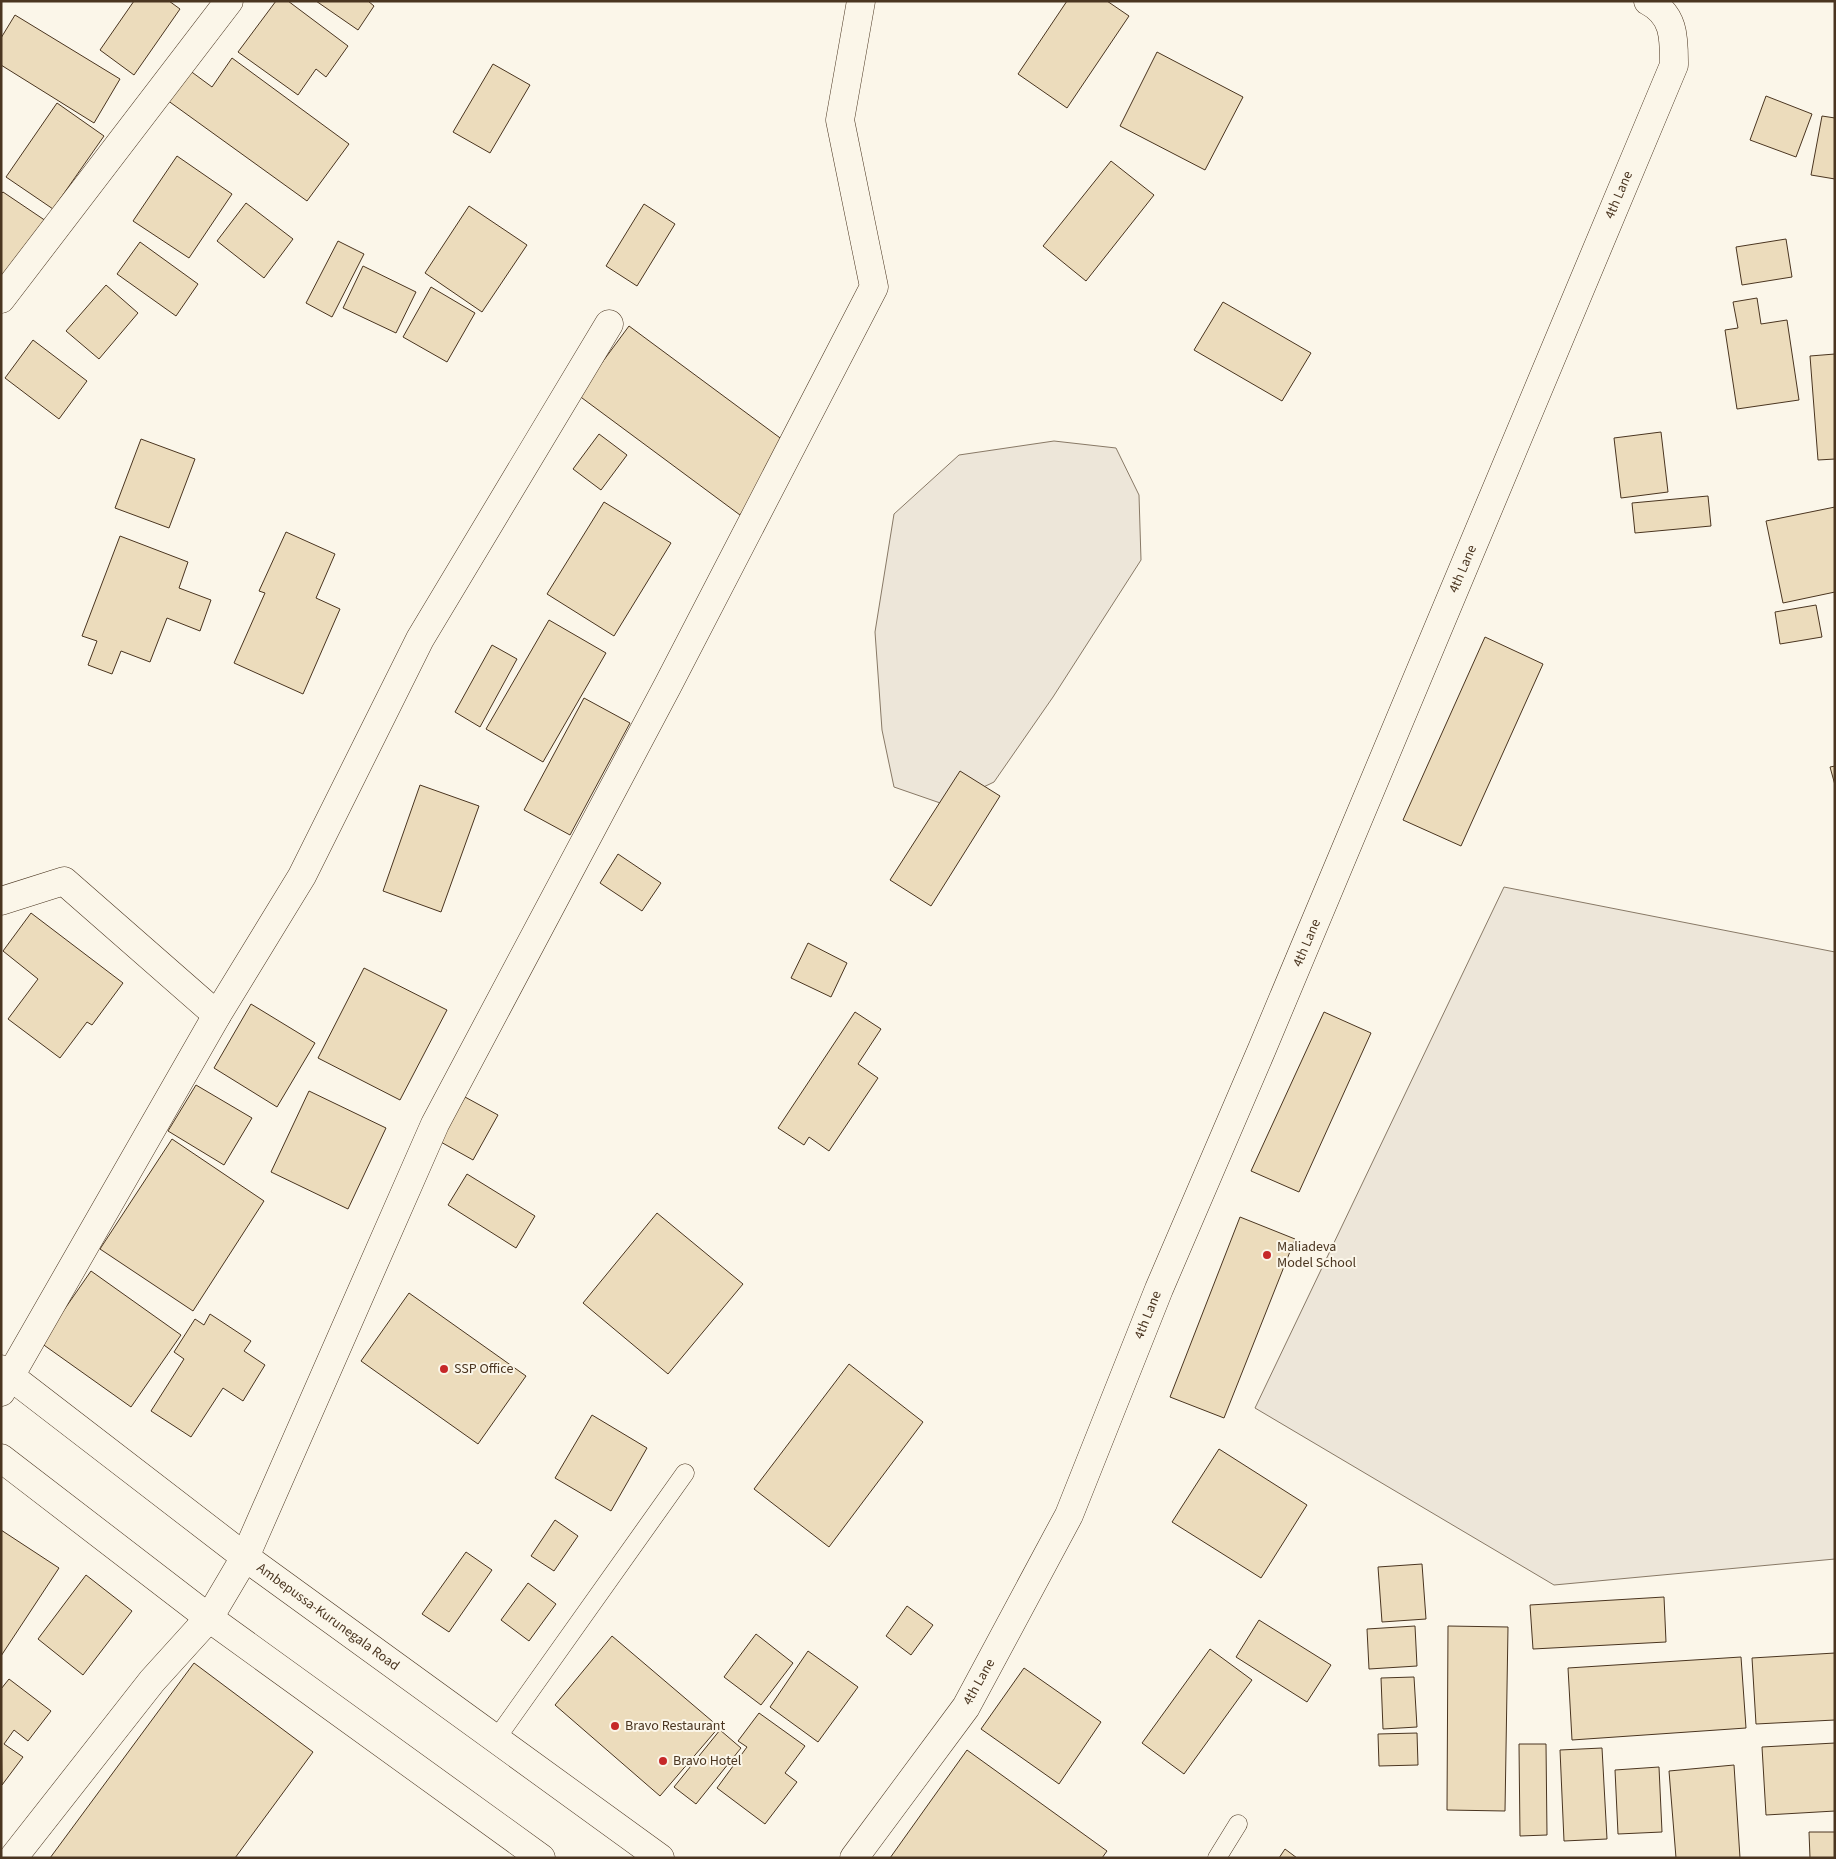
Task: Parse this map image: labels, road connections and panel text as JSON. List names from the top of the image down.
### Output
{
  "streets": {
    "main road": ["4th Lane", "Ambepussa-Kurunegala Road"]
  },
  "places": [
    "Maliadeva Model School",
    "SSP Office",
    "Bravo Restaurant",
    "Bravo Hotel"
  ]
}
